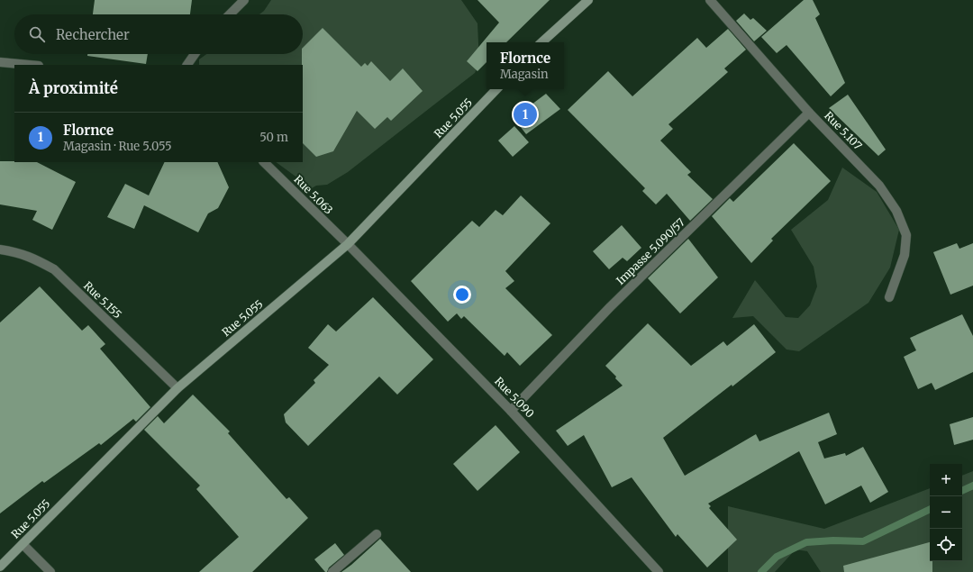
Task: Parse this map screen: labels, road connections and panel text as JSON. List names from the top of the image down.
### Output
{
  "streets": {
    "street": [
      "Rue 5.055",
      "Rue 5.107",
      "Rue 5.063",
      "Impasse 5.090/57",
      "Rue 5.155",
      "Rue 5.090"
    ]
  },
  "crossings": [
    ["Rue 5.055", "Rue 5.063"],
    ["Rue 5.055", "Rue 5.155"],
    ["Rue 5.055", "Rue 5.090"],
    ["Rue 5.107", "Impasse 5.090/57"],
    ["Rue 5.063", "Rue 5.090"],
    ["Impasse 5.090/57", "Rue 5.090"]
  ],
  "page": {
    "search": "Rechercher",
    "popup": ["Flornce", "Magasin"],
    "heading": "À proximité",
    "pins": "1",
    "list": [
      {
        "mark": "1",
        "name": "Flornce",
        "note": "Magasin · Rue 5.055",
        "value": "50 m"
      }
    ],
    "map_buttons": ["+", "−"]
  }
}
